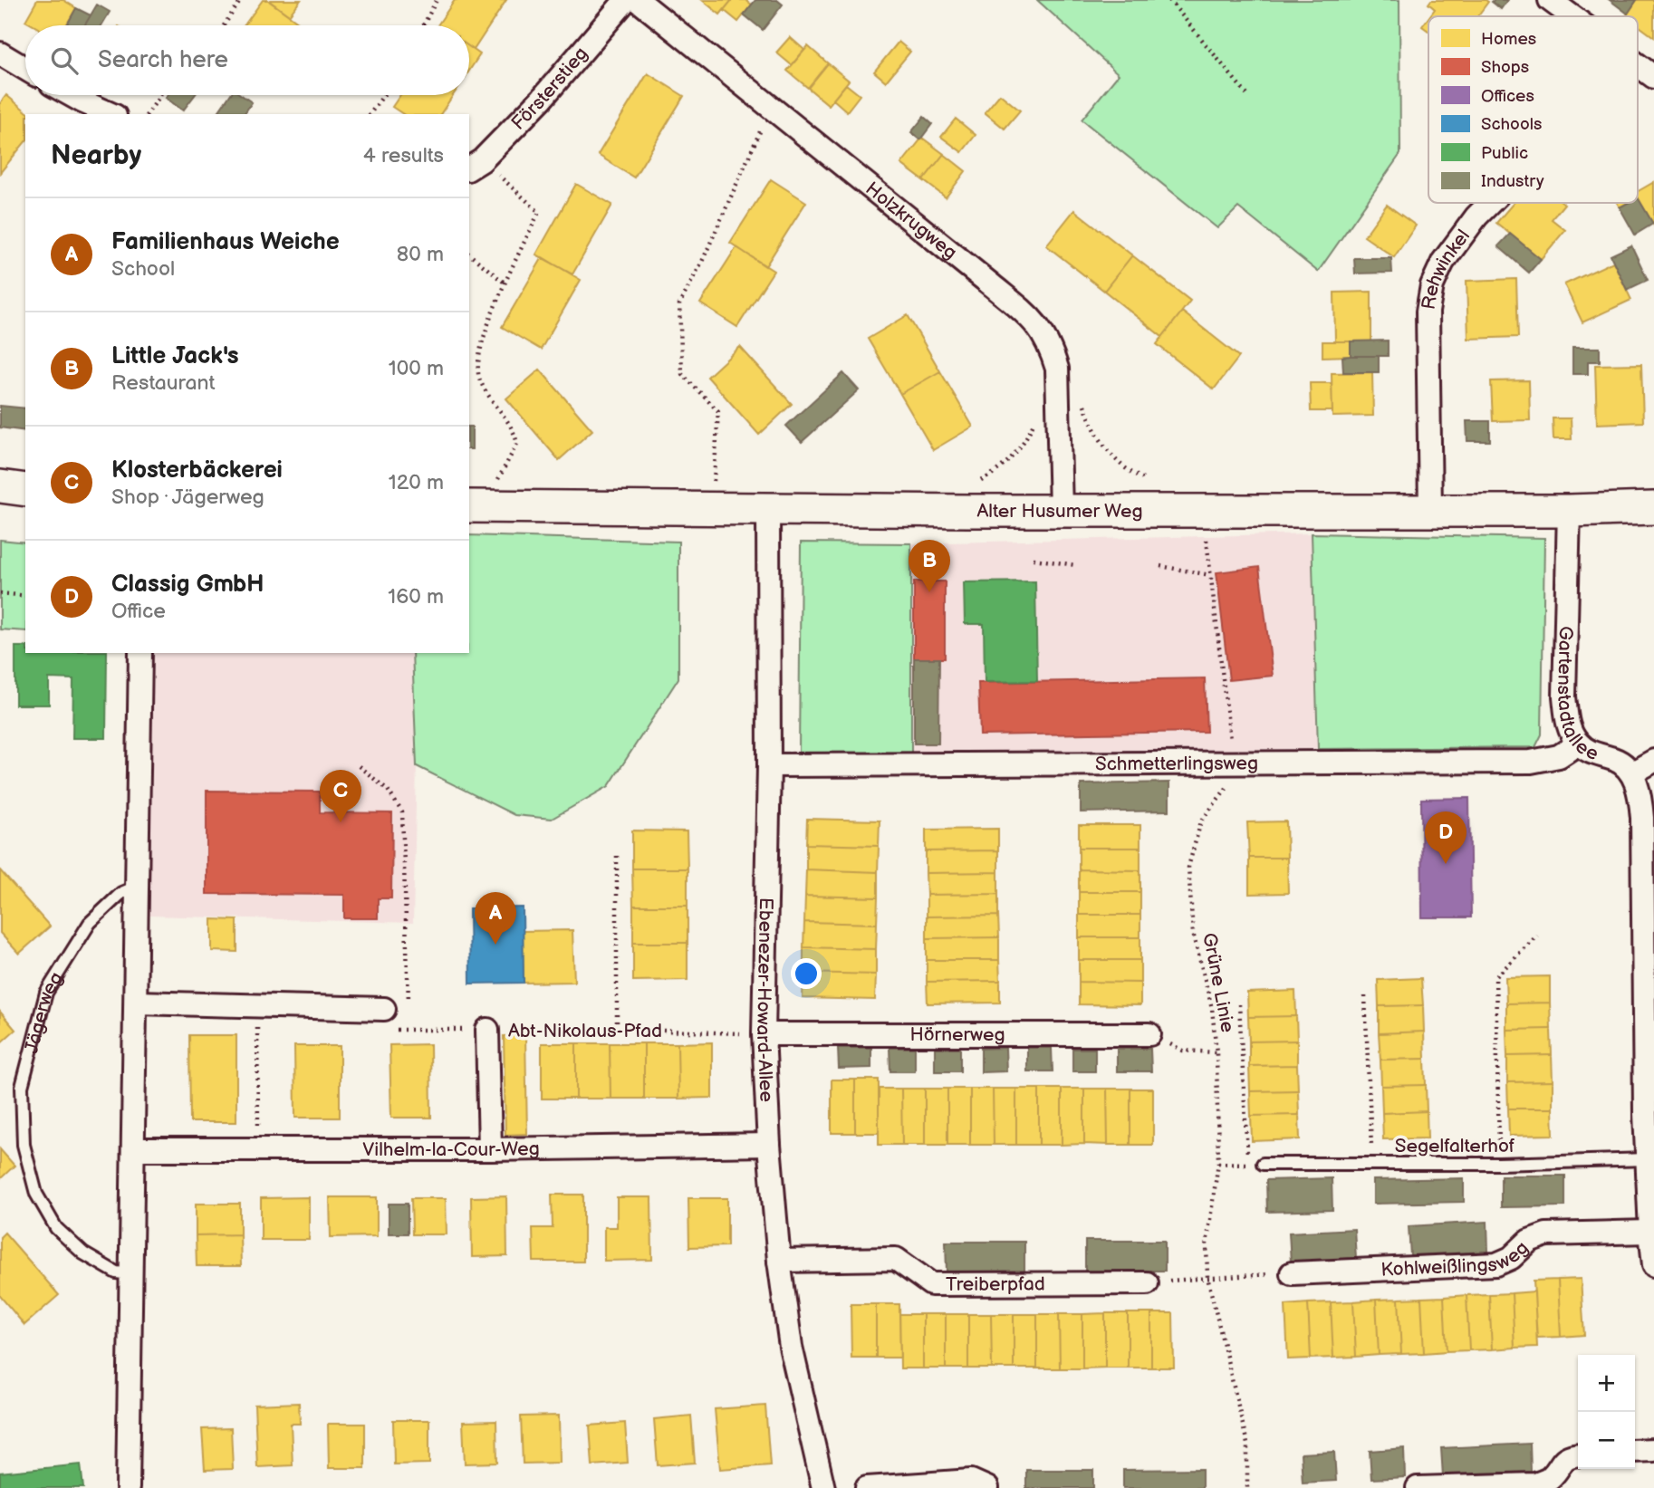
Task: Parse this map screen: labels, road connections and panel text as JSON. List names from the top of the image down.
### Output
{
  "streets": {
    "street": [
      "Försterstieg",
      "Holzkrugweg",
      "Rehwinkel",
      "Alter Husumer Weg",
      "Gartenstadtallee",
      "Schmetterlingsweg",
      "Ebenezer-Howard-Allee",
      "Abt-Nikolaus-Pfad",
      "Hörnerweg",
      "Vilhelm-la-Cour-Weg",
      "Kohlweißlingsweg",
      "Treiberpfad"
    ],
    "lane": ["Jägerweg", "Segelfalterhof"],
    "path": ["Grüne Linie"]
  },
  "crossings": [
    ["Holzkrugweg", "Alter Husumer Weg"],
    ["Rehwinkel", "Alter Husumer Weg"],
    ["Alter Husumer Weg", "Gartenstadtallee"],
    ["Alter Husumer Weg", "Ebenezer-Howard-Allee"],
    ["Gartenstadtallee", "Schmetterlingsweg"],
    ["Gartenstadtallee", "Segelfalterhof"],
    ["Gartenstadtallee", "Kohlweißlingsweg"],
    ["Schmetterlingsweg", "Grüne Linie"],
    ["Schmetterlingsweg", "Ebenezer-Howard-Allee"],
    ["Ebenezer-Howard-Allee", "Abt-Nikolaus-Pfad"],
    ["Ebenezer-Howard-Allee", "Hörnerweg"],
    ["Ebenezer-Howard-Allee", "Vilhelm-la-Cour-Weg"],
    ["Ebenezer-Howard-Allee", "Treiberpfad"],
    ["Abt-Nikolaus-Pfad", "Hörnerweg"],
    ["Abt-Nikolaus-Pfad", "Vilhelm-la-Cour-Weg"]
  ],
  "legend": [
    "Homes",
    "Shops",
    "Offices",
    "Schools",
    "Public",
    "Industry"
  ],
  "page": {
    "search": "Search here",
    "heading": ["Nearby", "4 results"],
    "list": [
      {
        "mark": "A",
        "name": "Familienhaus Weiche",
        "note": "School",
        "value": "80 m"
      },
      {
        "mark": "B",
        "name": "Little Jack's",
        "note": "Restaurant",
        "value": "100 m"
      },
      {
        "mark": "C",
        "name": "Klosterbäckerei",
        "note": "Shop · Jägerweg",
        "value": "120 m"
      },
      {
        "mark": "D",
        "name": "Classig GmbH",
        "note": "Office",
        "value": "160 m"
      }
    ],
    "pins": [
      "B",
      "C",
      "D",
      "A"
    ],
    "map_buttons": ["+", "−"]
  }
}
